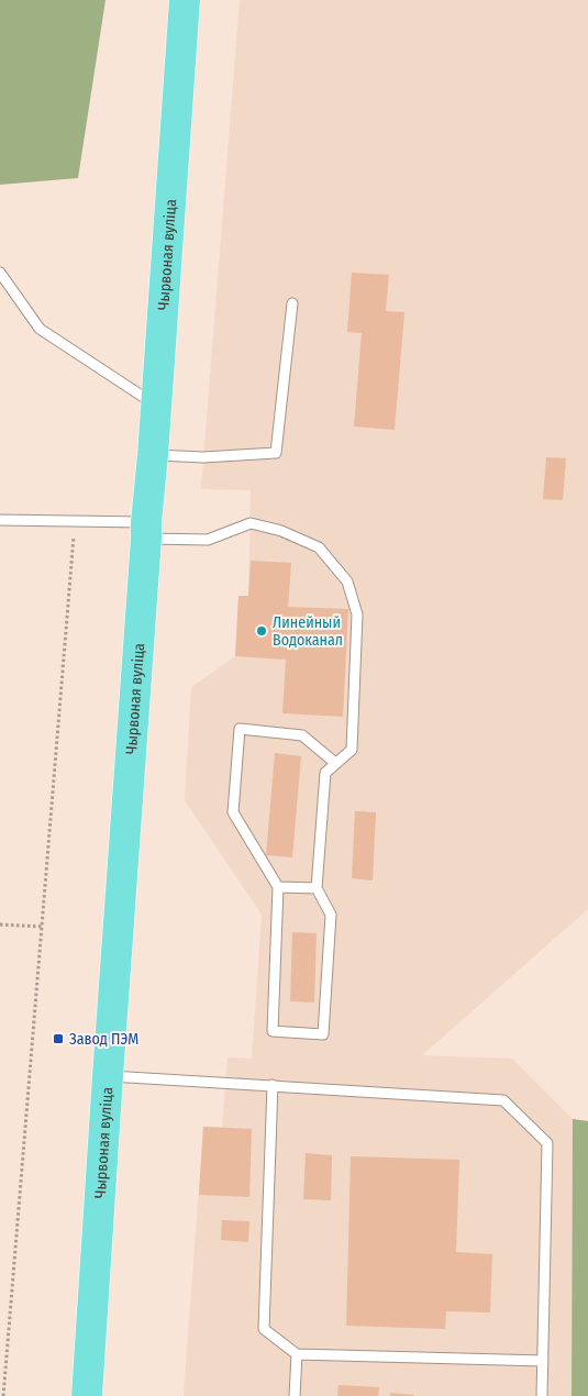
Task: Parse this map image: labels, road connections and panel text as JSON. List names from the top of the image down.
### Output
{
  "streets": {
    "main road": ["Чырвоная вуліца"]
  },
  "places": {
    "other": ["Линейный Водоканал"],
    "transit": ["Завод ПЭМ"]
  }
}
